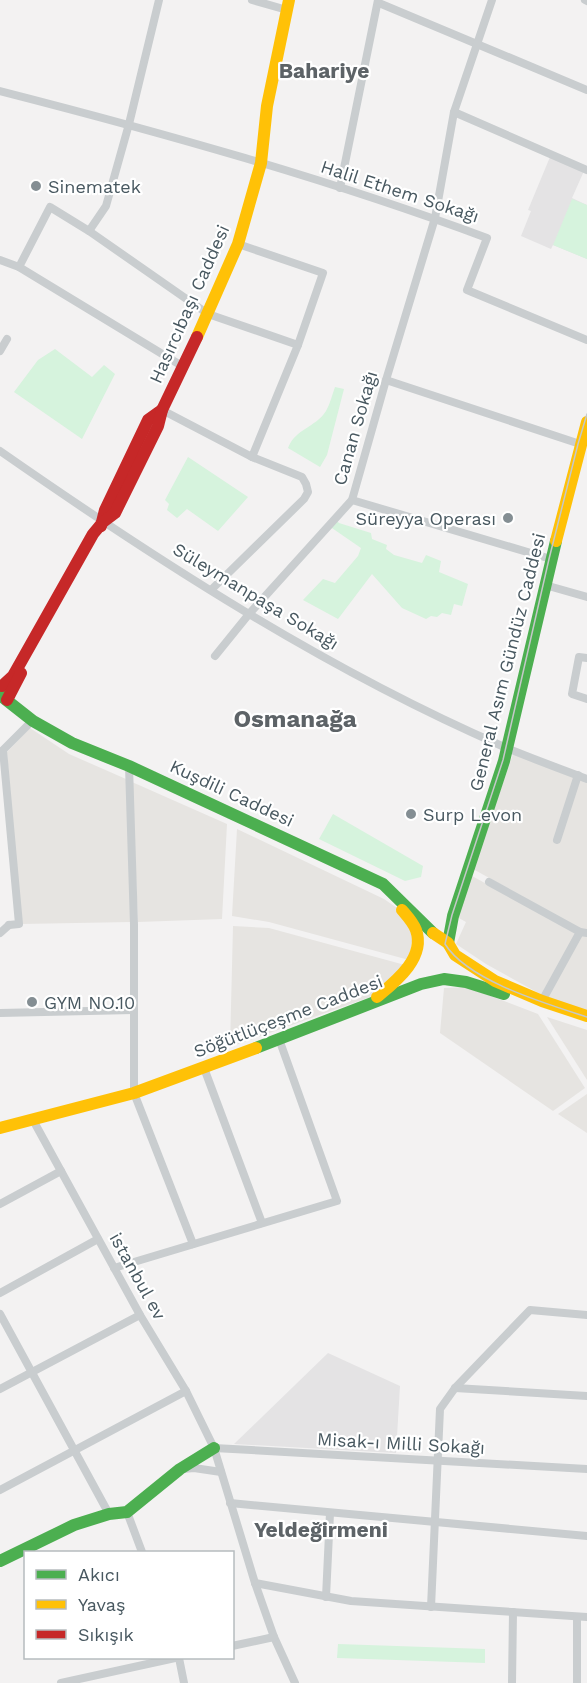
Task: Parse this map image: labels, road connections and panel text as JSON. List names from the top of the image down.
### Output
{
  "streets": {
    "street": [
      "Halil Ethem Sokağı",
      "Hasırcıbaşı Caddesi",
      "Canan Sokağı",
      "Süleymanpaşa Sokağı",
      "General Asım Gündüz Caddesi",
      "Kuşdili Caddesi",
      "Söğütlüçeşme Caddesi",
      "istanbul ev",
      "Misak-ı Milli Sokağı"
    ]
  },
  "crossings": [
    ["Halil Ethem Sokağı", "Hasırcıbaşı Caddesi"],
    ["Halil Ethem Sokağı", "Canan Sokağı"],
    ["Hasırcıbaşı Caddesi", "Süleymanpaşa Sokağı"],
    ["Hasırcıbaşı Caddesi", "Kuşdili Caddesi"],
    ["Canan Sokağı", "Süleymanpaşa Sokağı"],
    ["Süleymanpaşa Sokağı", "General Asım Gündüz Caddesi"],
    ["General Asım Gündüz Caddesi", "Kuşdili Caddesi"],
    ["Söğütlüçeşme Caddesi", "istanbul ev"],
    ["istanbul ev", "Misak-ı Milli Sokağı"]
  ],
  "districts": ["Bahariye", "Osmanağa", "Yeldeğirmeni"],
  "places": [
    "Sinematek",
    "Süreyya Operası",
    "Surp Levon",
    "GYM NO.10"
  ],
  "legend": ["Akıcı", "Yavaş", "Sıkışık"]
}
